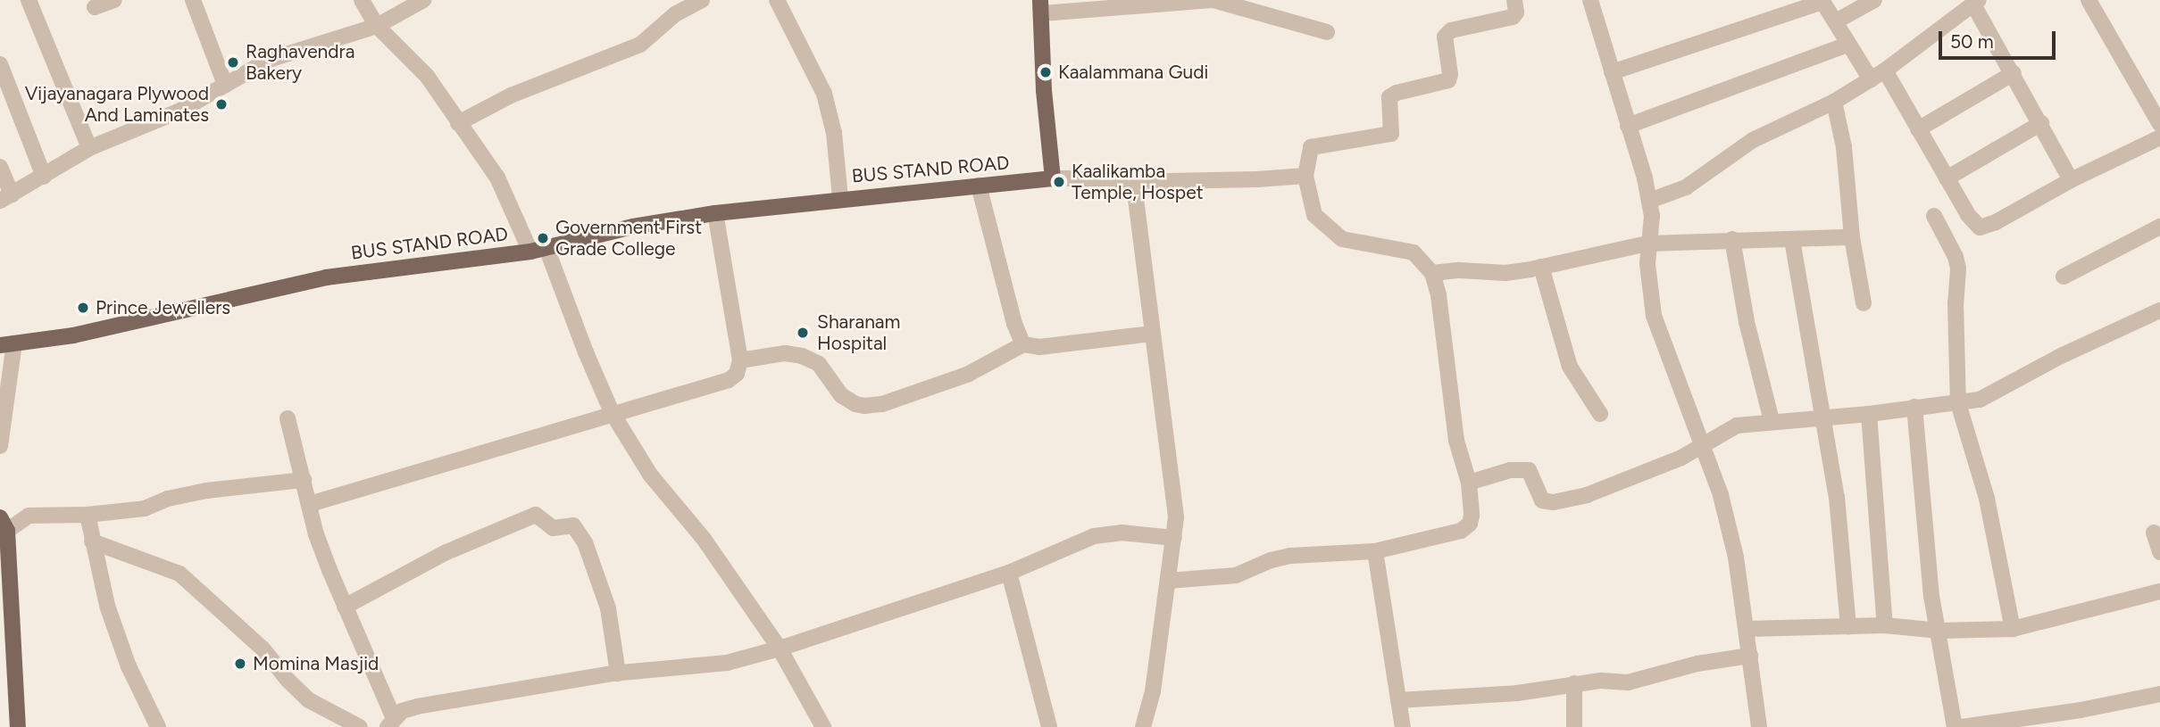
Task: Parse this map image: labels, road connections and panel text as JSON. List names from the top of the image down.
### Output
{
  "streets": {
    "main road": ["BUS STAND ROAD"]
  },
  "places": [
    "Raghavendra Bakery",
    "Kaalammana Gudi",
    "Vijayanagara Plywood And Laminates",
    "Kaalikamba Temple, Hospet",
    "Government First Grade College",
    "Prince Jewellers",
    "Sharanam Hospital",
    "Momina Masjid"
  ],
  "scale_bar": "50 m"
}
